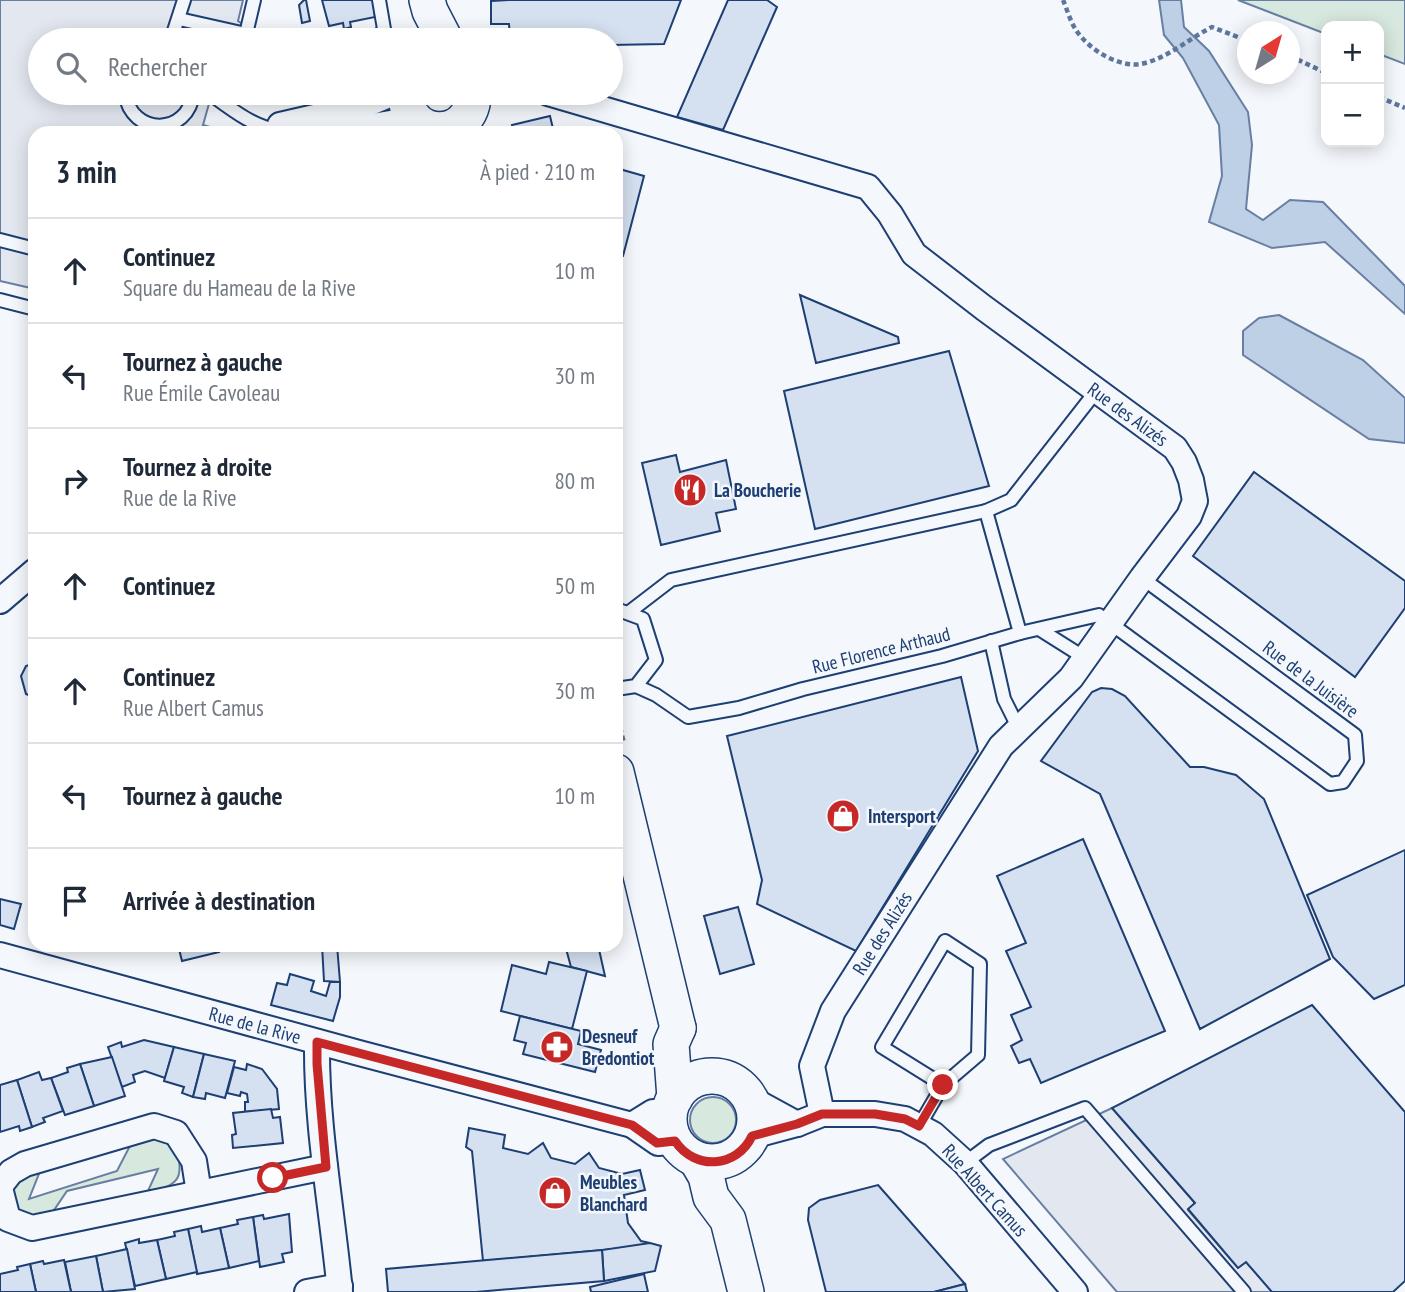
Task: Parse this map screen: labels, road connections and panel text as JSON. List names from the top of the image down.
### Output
{
  "streets": {
    "street": ["Rue des Alizés", "Rue de la Rive", "Rue Albert Camus"],
    "lane": ["Rue Florence Arthaud", "Rue de la Juisière"]
  },
  "crossings": [
    ["Rue des Alizés", "Rue Florence Arthaud"],
    ["Rue des Alizés", "Rue de la Juisière"],
    ["Rue des Alizés", "Rue Albert Camus"],
    ["Rue Florence Arthaud", "Rue de la Juisière"],
    ["Rue de la Rive", "Rue Albert Camus"]
  ],
  "places": {
    "restaurant": ["La Boucherie"],
    "shop": ["Intersport", "Meubles Blanchard"],
    "pharmacy": ["Desneuf Bredontiot"]
  },
  "north": "top right",
  "page": {
    "map_buttons": ["+", "−"],
    "search": "Rechercher",
    "heading": ["3 min", "À pied · 210 m"],
    "list": [
      ["Continuez", "Square du Hameau de la Rive", "10 m"],
      ["Tournez à gauche", "Rue Émile Cavoleau", "30 m"],
      ["Tournez à droite", "Rue de la Rive", "80 m"],
      ["Continuez", "50 m"],
      ["Continuez", "Rue Albert Camus", "30 m"],
      ["Tournez à gauche", "10 m"],
      "Arrivée à destination"
    ]
  }
}
